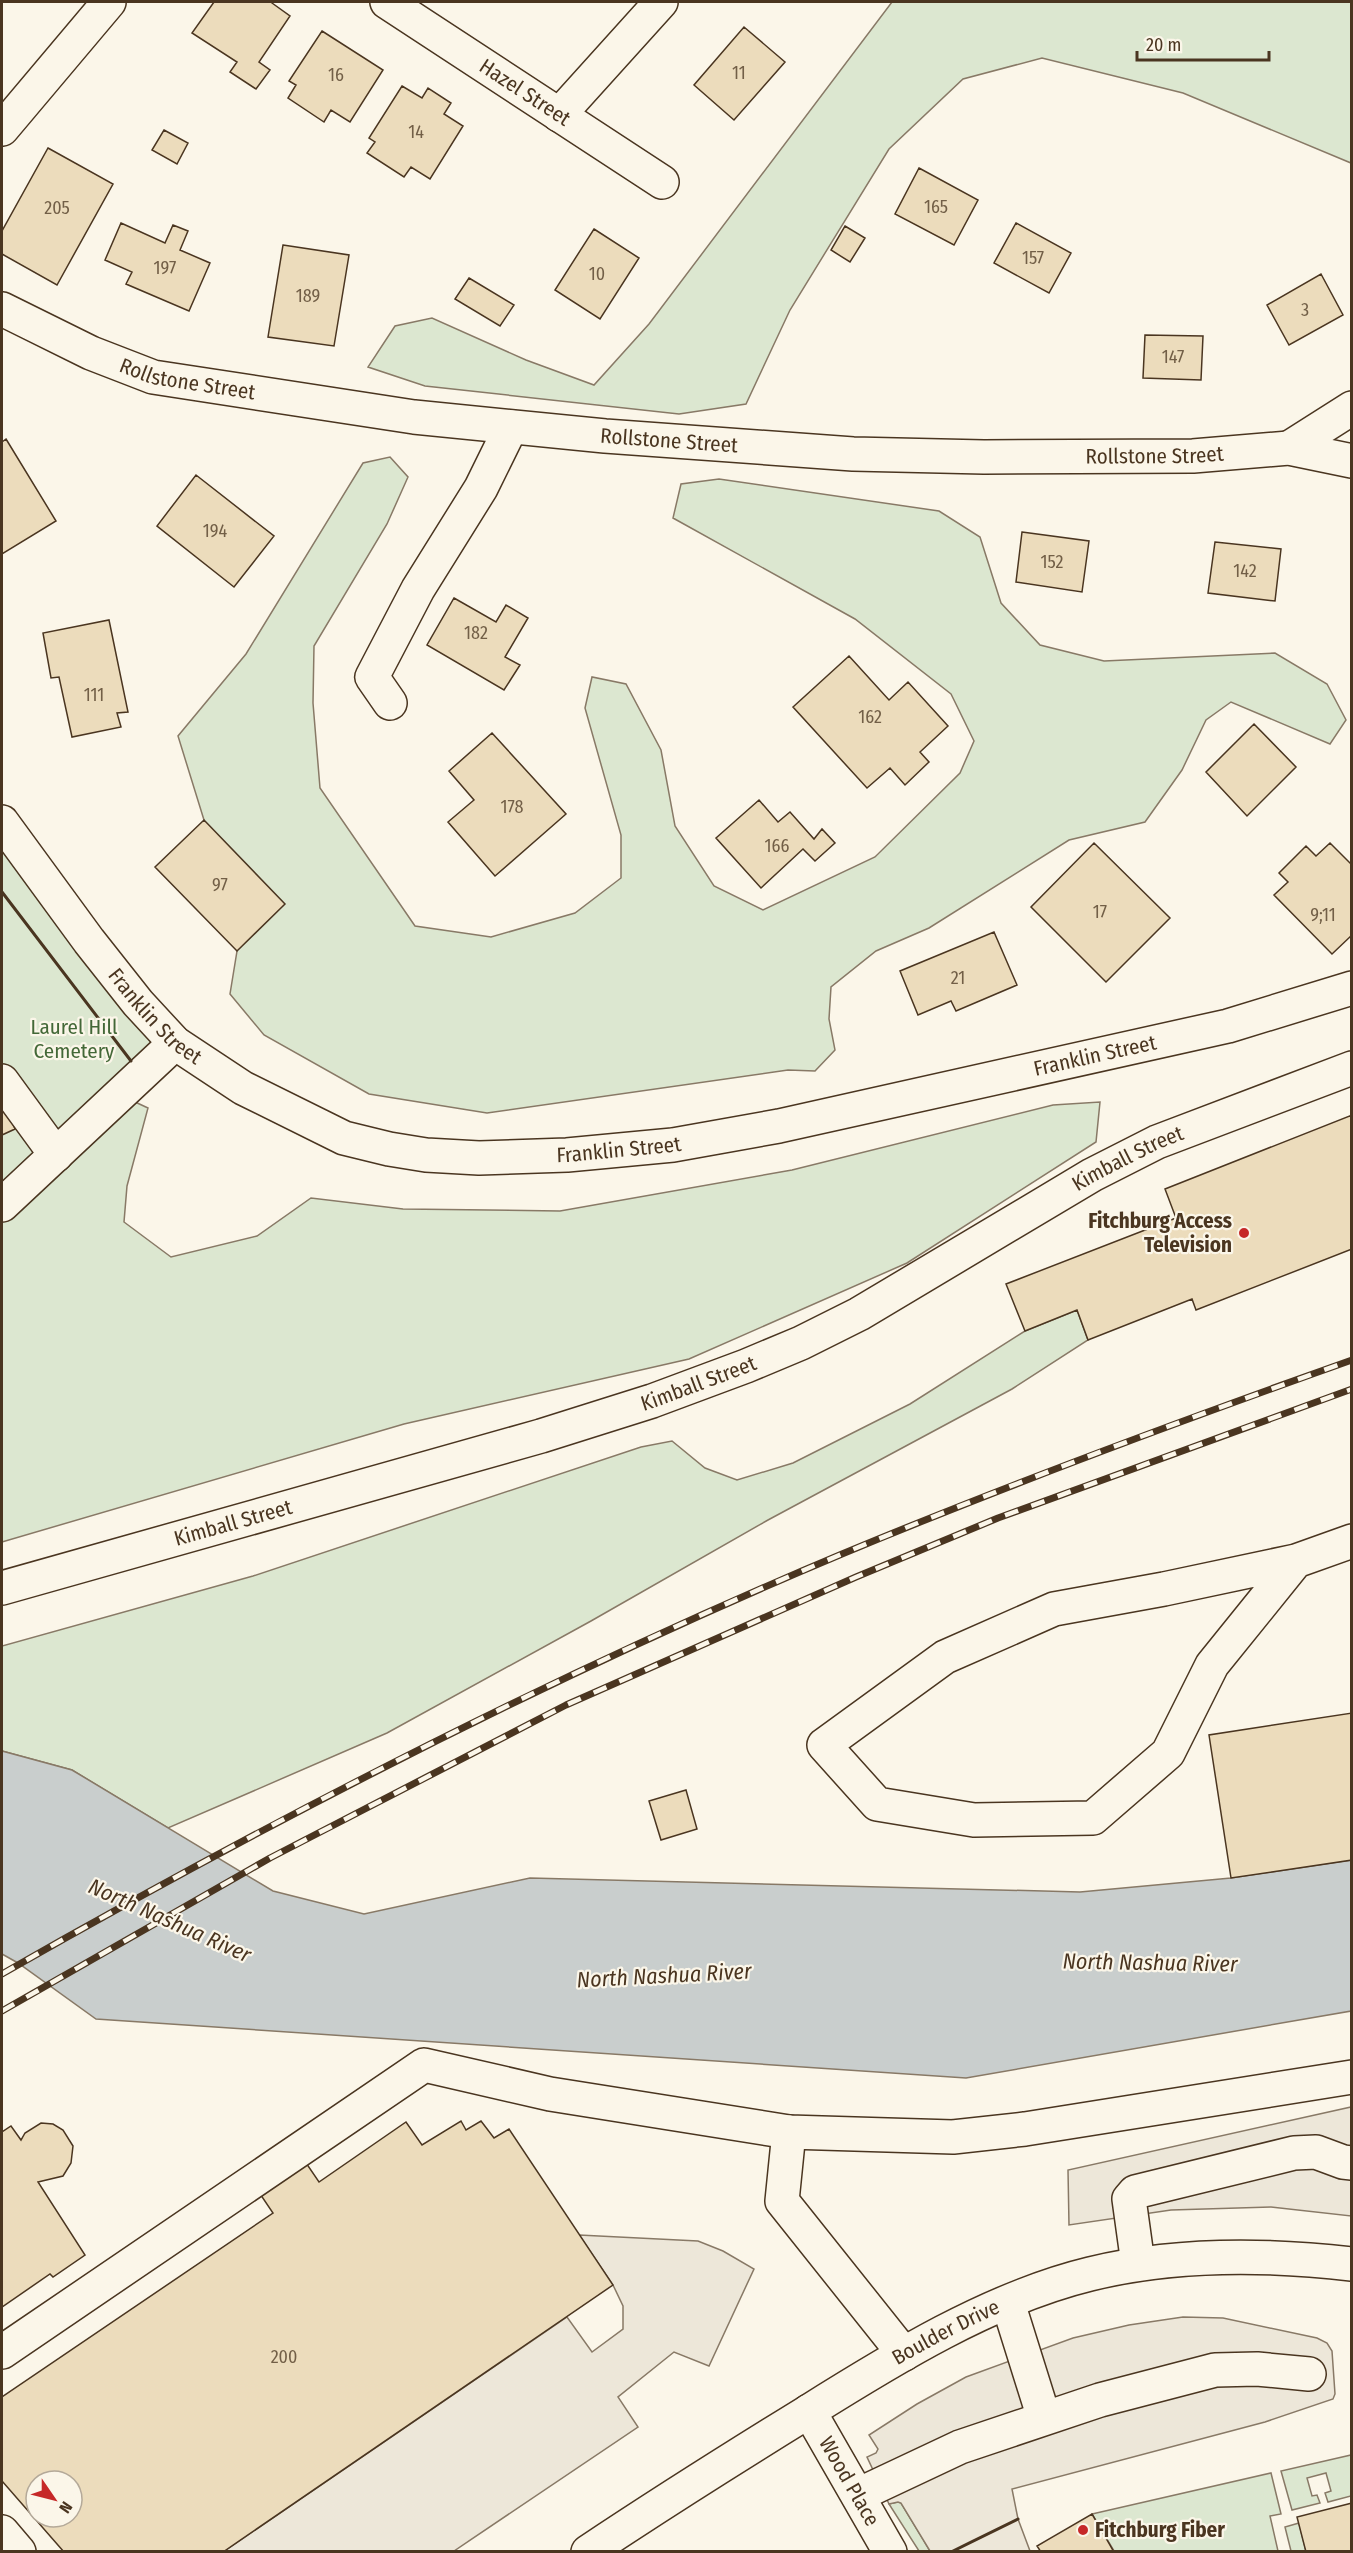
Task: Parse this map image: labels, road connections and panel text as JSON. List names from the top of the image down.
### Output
{
  "streets": {
    "main road": [
      "Hazel Street",
      "Rollstone Street",
      "Franklin Street",
      "Kimball Street",
      "Boulder Drive",
      "Wood Place"
    ]
  },
  "crossings": [
    ["Boulder Drive", "Wood Place"]
  ],
  "water": ["North Nashua River"],
  "parks": ["Laurel Hill Cemetery"],
  "places": ["Fitchburg Access Television", "Fitchburg Fiber"],
  "house_numbers": [
    "11",
    "16",
    "14",
    "165",
    "205",
    "157",
    "197",
    "10",
    "189",
    "3",
    "147",
    "194",
    "152",
    "142",
    "182",
    "111",
    "162",
    "178",
    "166",
    "97",
    "17",
    "9;11",
    "21",
    "200"
  ],
  "scale_bar": "20 m",
  "north": "bottom right"
}
